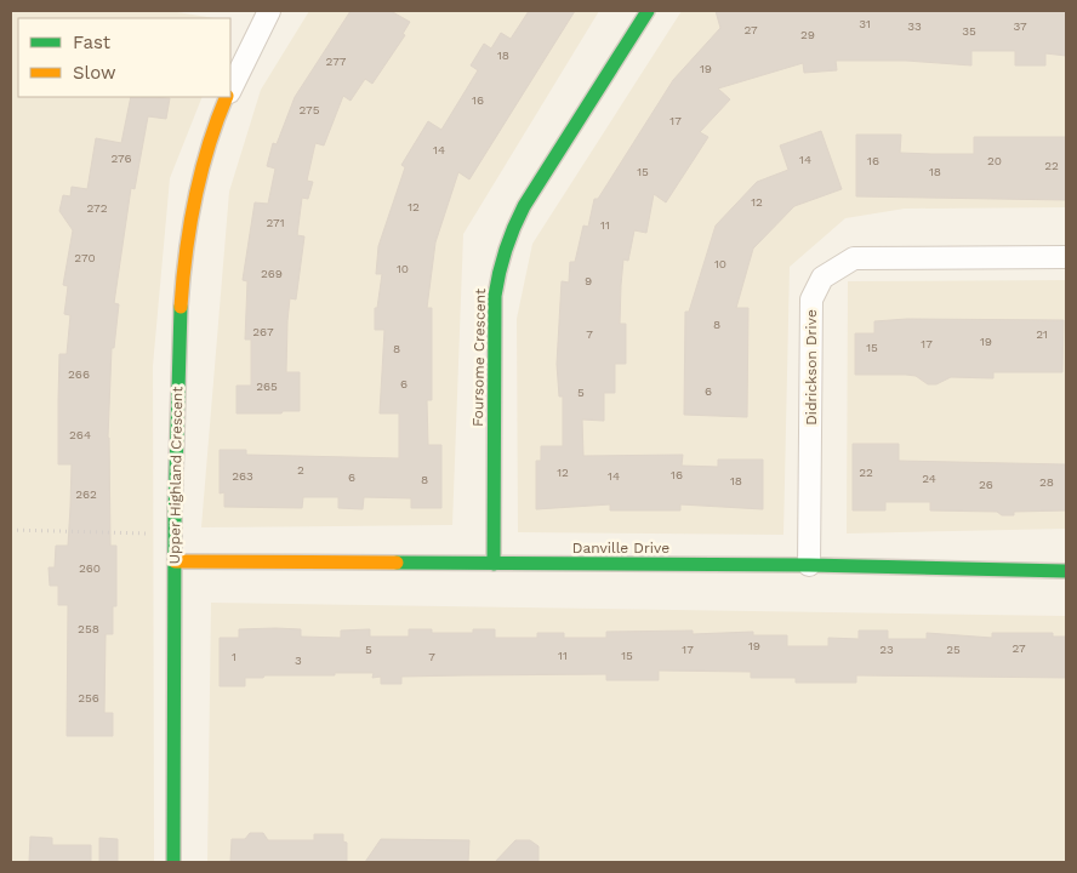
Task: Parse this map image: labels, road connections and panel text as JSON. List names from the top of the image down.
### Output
{
  "streets": {
    "street": [
      "Foursome Crescent",
      "Didrickson Drive",
      "Upper Highland Crescent",
      "Danville Drive"
    ]
  },
  "crossings": [
    ["Foursome Crescent", "Danville Drive"],
    ["Didrickson Drive", "Danville Drive"],
    ["Upper Highland Crescent", "Danville Drive"]
  ],
  "house_numbers": [
    "31",
    "33",
    "37",
    "27",
    "35",
    "29",
    "18",
    "277",
    "19",
    "16",
    "275",
    "17",
    "14",
    "276",
    "14",
    "16",
    "20",
    "22",
    "15",
    "18",
    "12",
    "12",
    "272",
    "271",
    "11",
    "270",
    "10",
    "10",
    "269",
    "9",
    "8",
    "267",
    "7",
    "21",
    "19",
    "17",
    "15",
    "8",
    "266",
    "6",
    "265",
    "6",
    "5",
    "264",
    "2",
    "12",
    "22",
    "16",
    "263",
    "14",
    "6",
    "24",
    "8",
    "18",
    "28",
    "26",
    "262",
    "260",
    "258",
    "19",
    "27",
    "5",
    "17",
    "23",
    "25",
    "11",
    "15",
    "1",
    "7",
    "3",
    "256"
  ],
  "legend": ["Fast", "Slow"]
}
